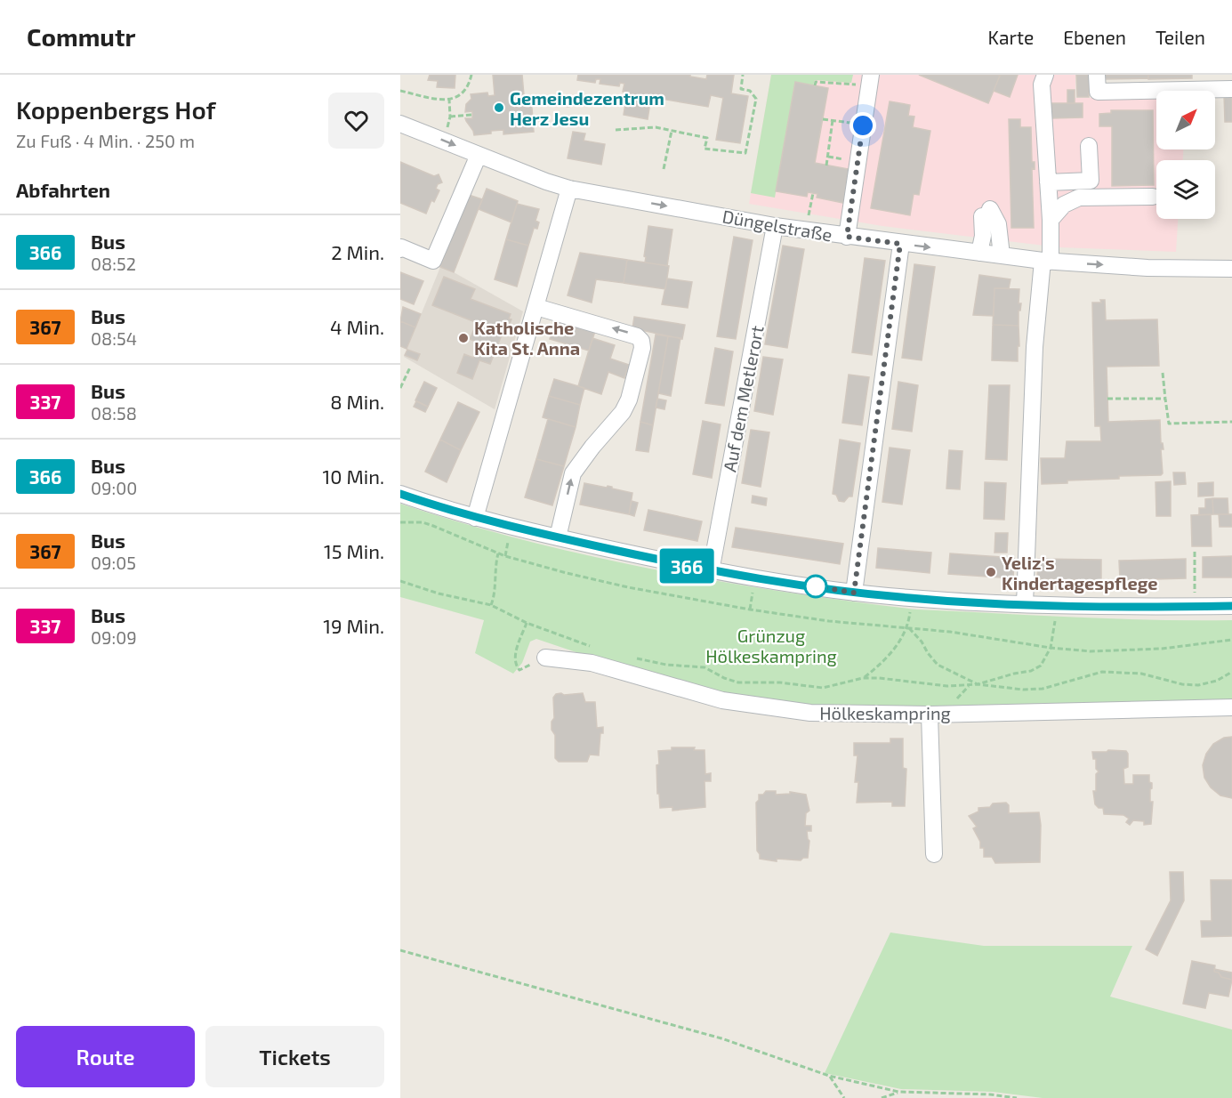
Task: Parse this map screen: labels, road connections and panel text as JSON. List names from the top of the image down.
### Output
{
  "streets": {
    "street": ["Düngelstraße", "Auf dem Metlerort", "Hölkeskampring"]
  },
  "crossings": [
    ["Düngelstraße", "Auf dem Metlerort"]
  ],
  "one_way": ["Düngelstraße"],
  "parks": ["Grünzug Hölkeskampring"],
  "places": ["Gemeindezentrum Herz Jesu", "Katholische Kita St. Anna", "Yeliz's Kindertagespflege"],
  "lines": ["bus line 366"],
  "north": "top right",
  "page": {
    "header": "Commutr",
    "nav": ["Karte", "Ebenen", "Teilen"],
    "heading": [
      ["Koppenbergs Hof", "Zu Fuß · 4 Min. · 250 m"],
      "Abfahrten"
    ],
    "on_map": "366",
    "list": [
      {
        "mark": "366",
        "name": "Bus",
        "note": "08:52",
        "value": "2 Min."
      },
      {
        "mark": "367",
        "name": "Bus",
        "note": "08:54",
        "value": "4 Min."
      },
      {
        "mark": "337",
        "name": "Bus",
        "note": "08:58",
        "value": "8 Min."
      },
      {
        "mark": "366",
        "name": "Bus",
        "note": "09:00",
        "value": "10 Min."
      },
      {
        "mark": "367",
        "name": "Bus",
        "note": "09:05",
        "value": "15 Min."
      },
      {
        "mark": "337",
        "name": "Bus",
        "note": "09:09",
        "value": "19 Min."
      }
    ],
    "buttons": ["Route", "Tickets"]
  }
}
